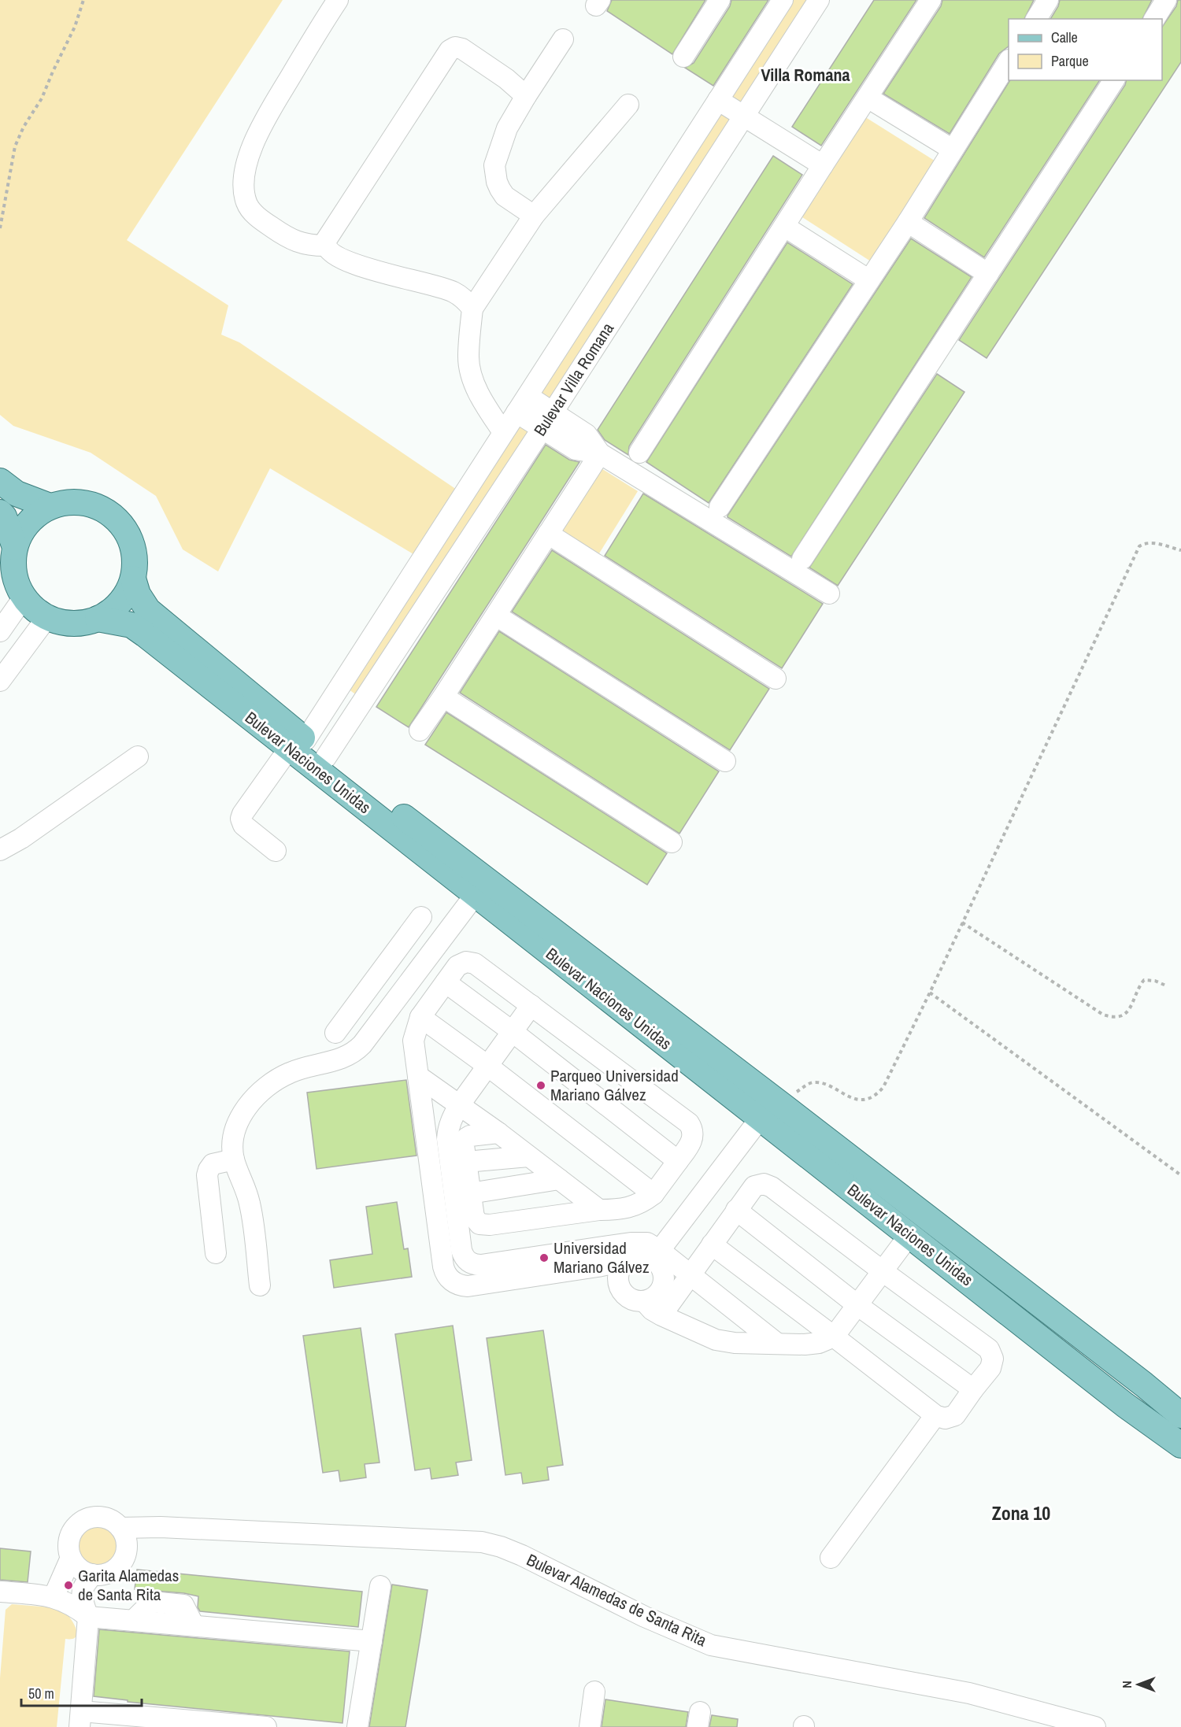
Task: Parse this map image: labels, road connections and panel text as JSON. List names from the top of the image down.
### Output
{
  "streets": {
    "main road": ["Bulevar Naciones Unidas"],
    "street": ["Bulevar Villa Romana", "Bulevar Alamedas de Santa Rita"]
  },
  "crossings": [
    ["Bulevar Villa Romana", "Bulevar Naciones Unidas"]
  ],
  "districts": ["Villa Romana", "Zona 10"],
  "places": ["Parqueo Universidad Mariano Gálvez", "Universidad Mariano Gálvez", "Garita Alamedas de Santa Rita"],
  "legend": ["Calle", "Parque"],
  "scale_bar": "50 m",
  "north": "left"
}
